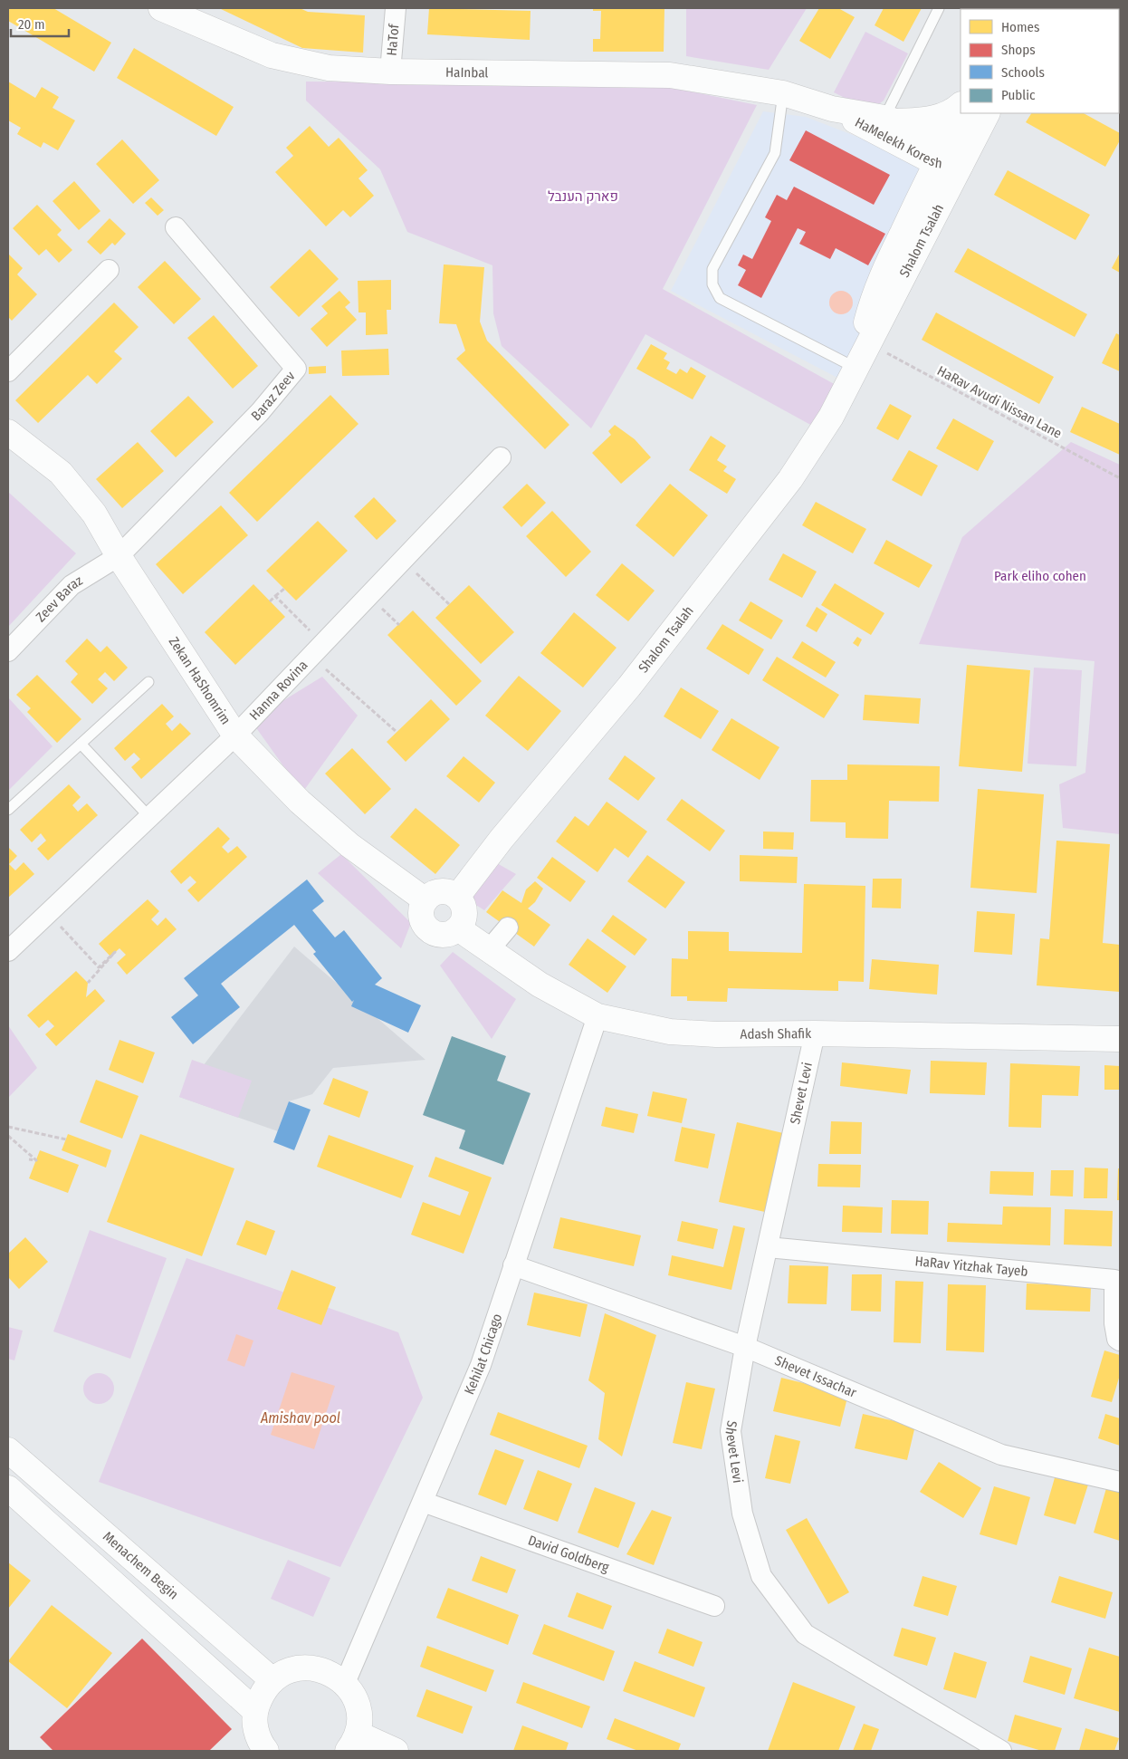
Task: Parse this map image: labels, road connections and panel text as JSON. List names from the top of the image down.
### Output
{
  "streets": {
    "street": [
      "HaTof",
      "HaInbal",
      "HaMelekh Koresh",
      "Shalom Tsalah",
      "Baraz Zeev",
      "Zeev Baraz",
      "Zekan HaShomrim",
      "Hanna Rovina",
      "Adash Shafik",
      "Shevet Levi",
      "HaRav Yitzhak Tayeb",
      "Kehilat Chicago",
      "Shevet Issachar",
      "David Goldberg",
      "Menachem Begin"
    ],
    "path": ["HaRav Avudi Nissan Lane"]
  },
  "crossings": [
    ["HaTof", "HaInbal"],
    ["HaInbal", "HaMelekh Koresh"],
    ["HaMelekh Koresh", "Shalom Tsalah"],
    ["Shalom Tsalah", "HaRav Avudi Nissan Lane"],
    ["Shalom Tsalah", "Zekan HaShomrim"],
    ["Shalom Tsalah", "Adash Shafik"],
    ["Baraz Zeev", "Zeev Baraz"],
    ["Baraz Zeev", "Zekan HaShomrim"],
    ["Zeev Baraz", "Zekan HaShomrim"],
    ["Zekan HaShomrim", "Hanna Rovina"],
    ["Zekan HaShomrim", "Adash Shafik"],
    ["Adash Shafik", "Shevet Levi"],
    ["Adash Shafik", "Kehilat Chicago"],
    ["Shevet Levi", "HaRav Yitzhak Tayeb"],
    ["Shevet Levi", "Shevet Issachar"],
    ["Kehilat Chicago", "Shevet Issachar"],
    ["Kehilat Chicago", "David Goldberg"]
  ],
  "water": ["Amishav pool"],
  "parks": ["פארק הענבל", "Park eliho cohen"],
  "legend": [
    "Homes",
    "Shops",
    "Schools",
    "Public"
  ],
  "scale_bar": "20 m"
}
